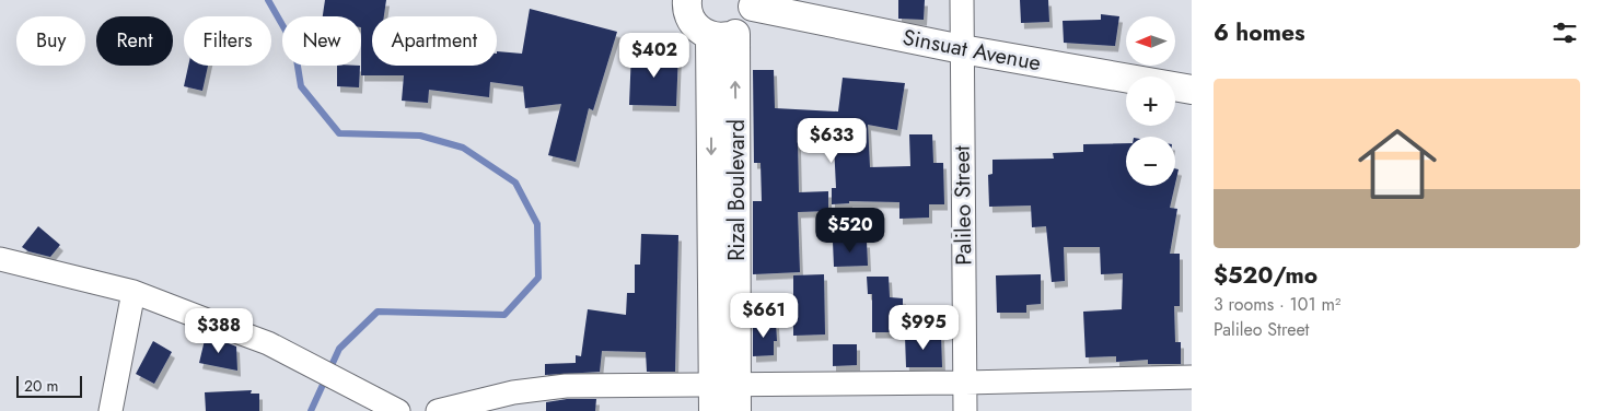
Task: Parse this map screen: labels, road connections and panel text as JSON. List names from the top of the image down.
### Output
{
  "streets": {
    "main road": ["Sinsuat Avenue", "Rizal Boulevard"],
    "street": ["Palileo Street"]
  },
  "crossings": [
    ["Sinsuat Avenue", "Palileo Street"]
  ],
  "scale_bar": "20 m",
  "north": "left",
  "page": {
    "heading": "6 homes",
    "map_buttons": ["+", "−"],
    "chip": [
      "Buy",
      "Rent",
      "Filters",
      "New",
      "Apartment"
    ],
    "price": [
      "$402",
      "$633",
      "$520",
      "$661",
      "$995",
      "$388"
    ],
    "list": [
      {
        "name": "$520/mo",
        "note": "3 rooms · 101 m² · Palileo Street"
      }
    ],
    "scale": "20 m"
  }
}
